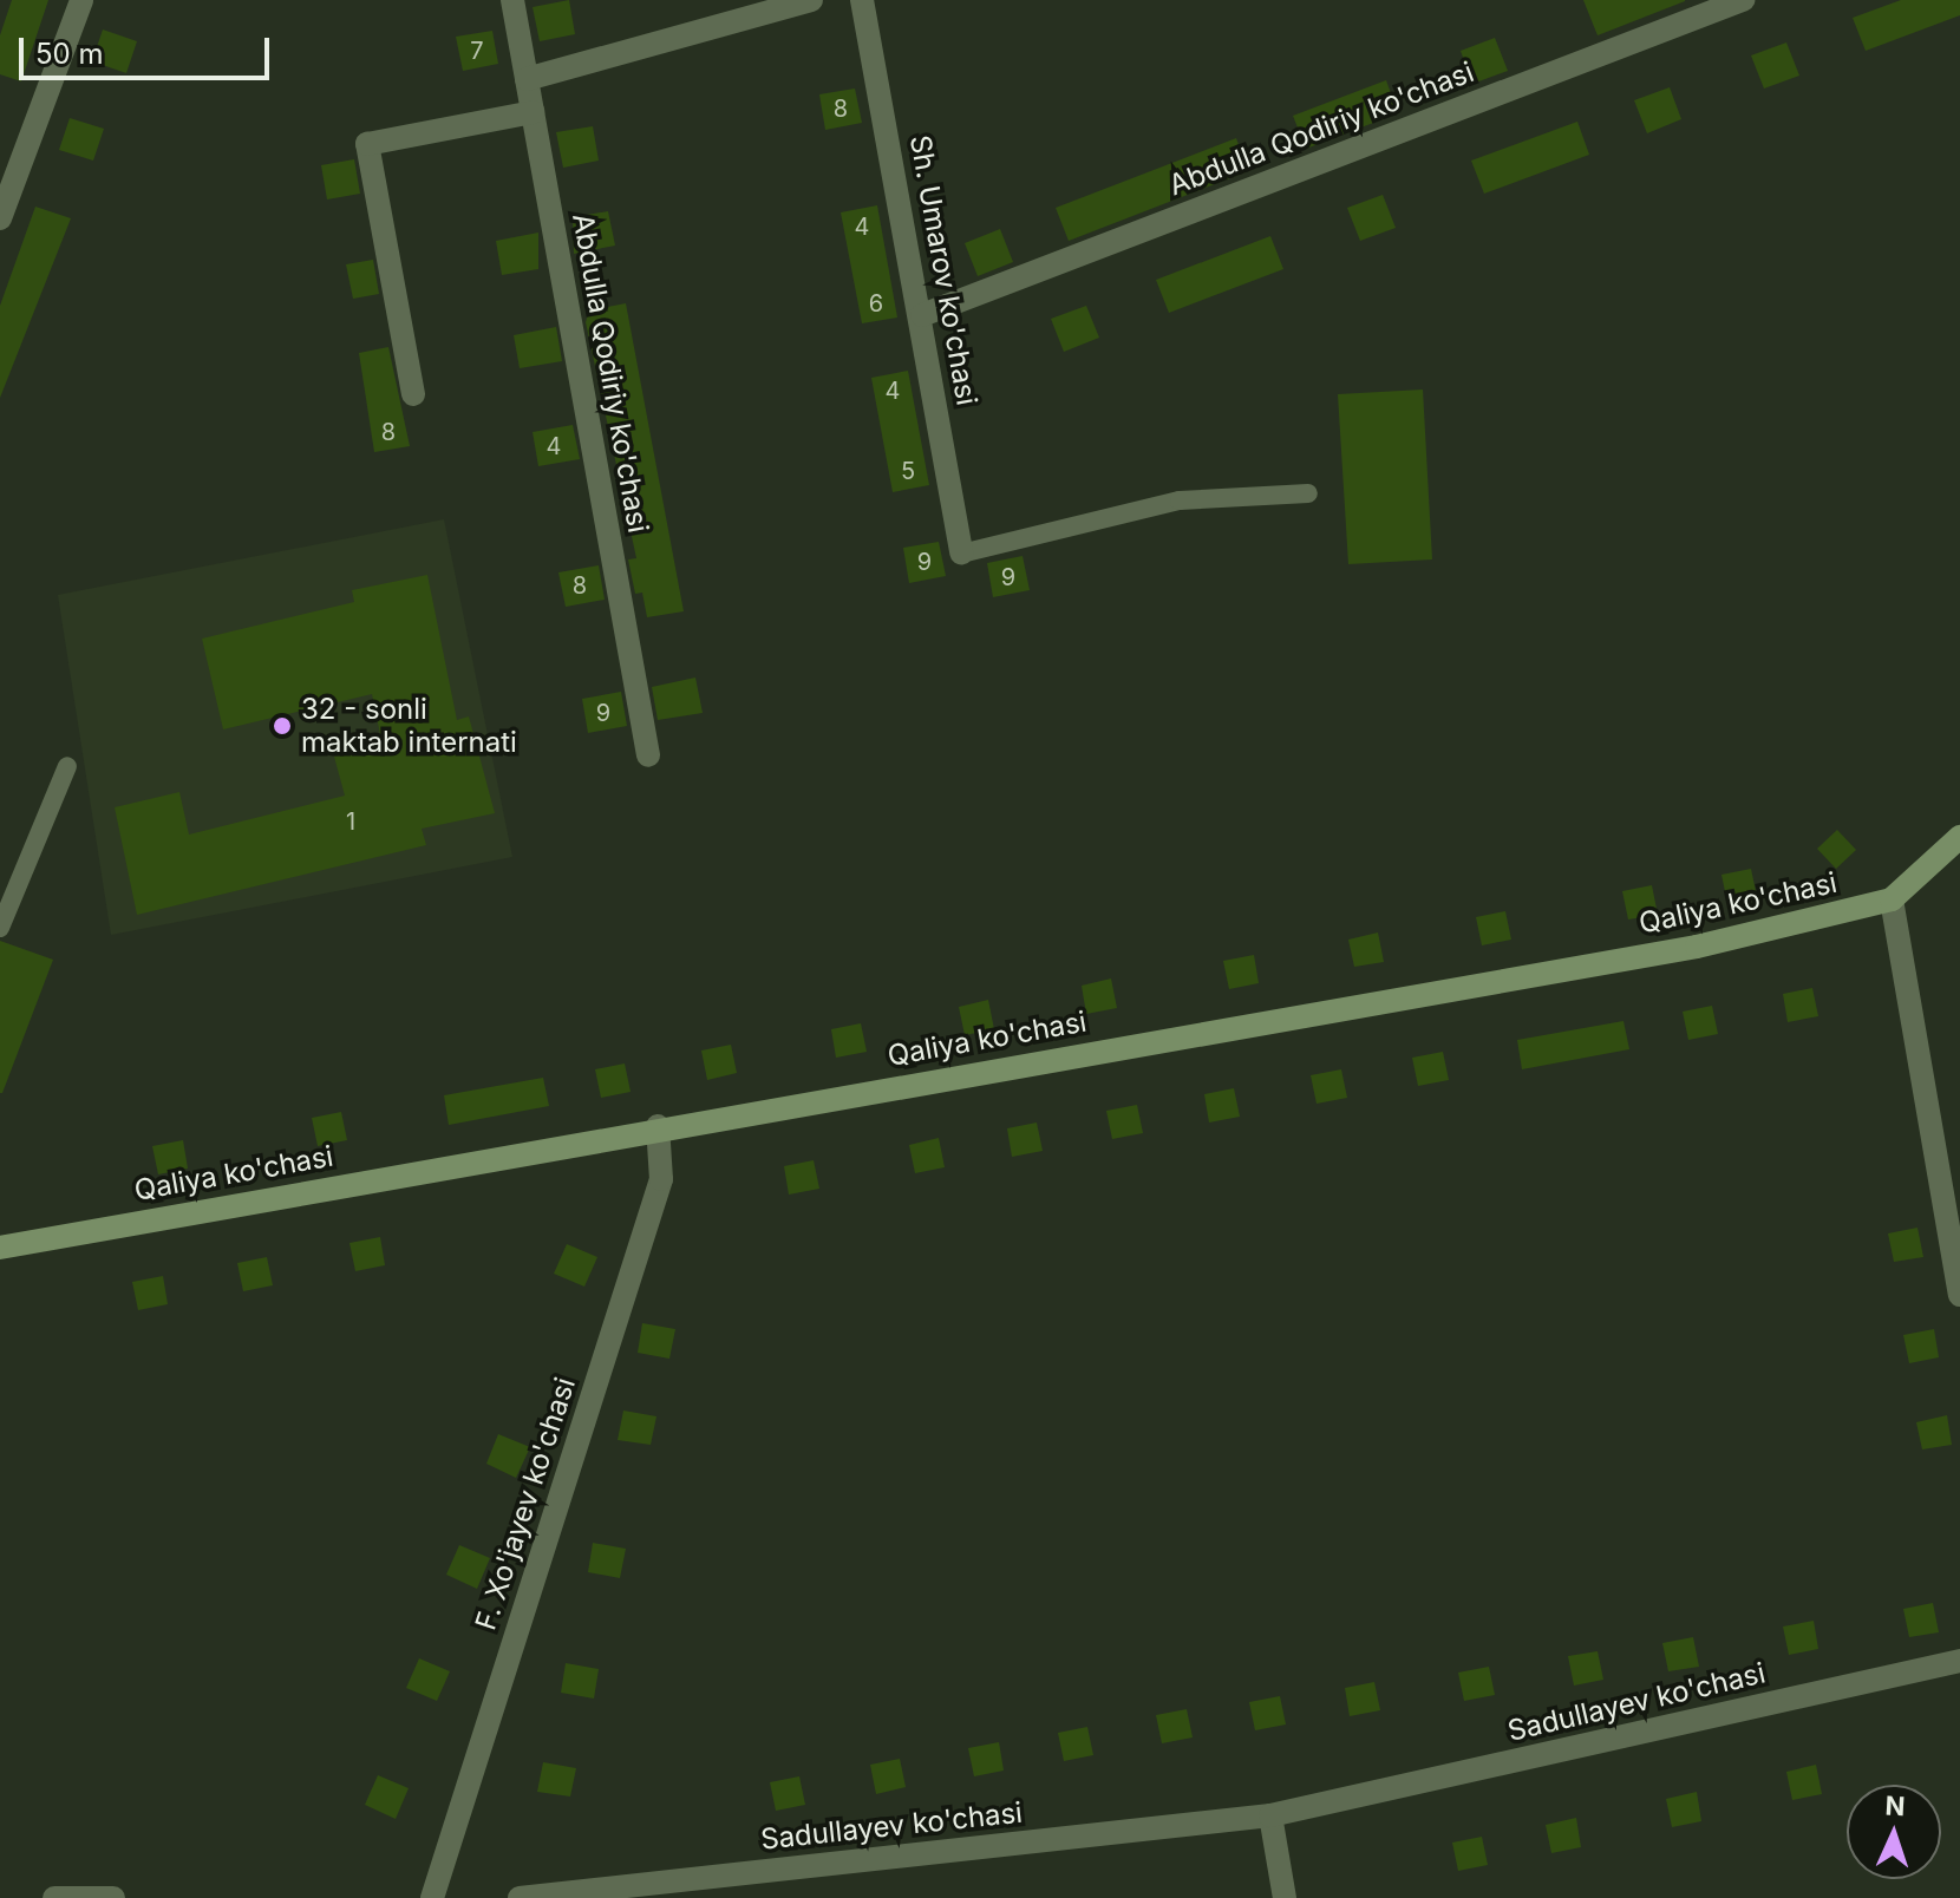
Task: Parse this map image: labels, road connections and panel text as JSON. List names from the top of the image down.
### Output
{
  "streets": {
    "main road": ["Qaliya ko'chasi"],
    "street": [
      "Abdulla Qodiriy ko'chasi",
      "Sh. Umarov ko'chasi",
      "F. Xo'jayev ko'chasi",
      "Sadullayev ko'chasi"
    ]
  },
  "crossings": [
    ["Abdulla Qodiriy ko'chasi", "Sh. Umarov ko'chasi"],
    ["Qaliya ko'chasi", "F. Xo'jayev ko'chasi"]
  ],
  "places": ["32 - sonli maktab internati"],
  "house_numbers": [
    "7",
    "8",
    "4",
    "6",
    "4",
    "8",
    "4",
    "5",
    "9",
    "9",
    "8",
    "9",
    "1"
  ],
  "scale_bar": "50 m",
  "north": "top"
}
